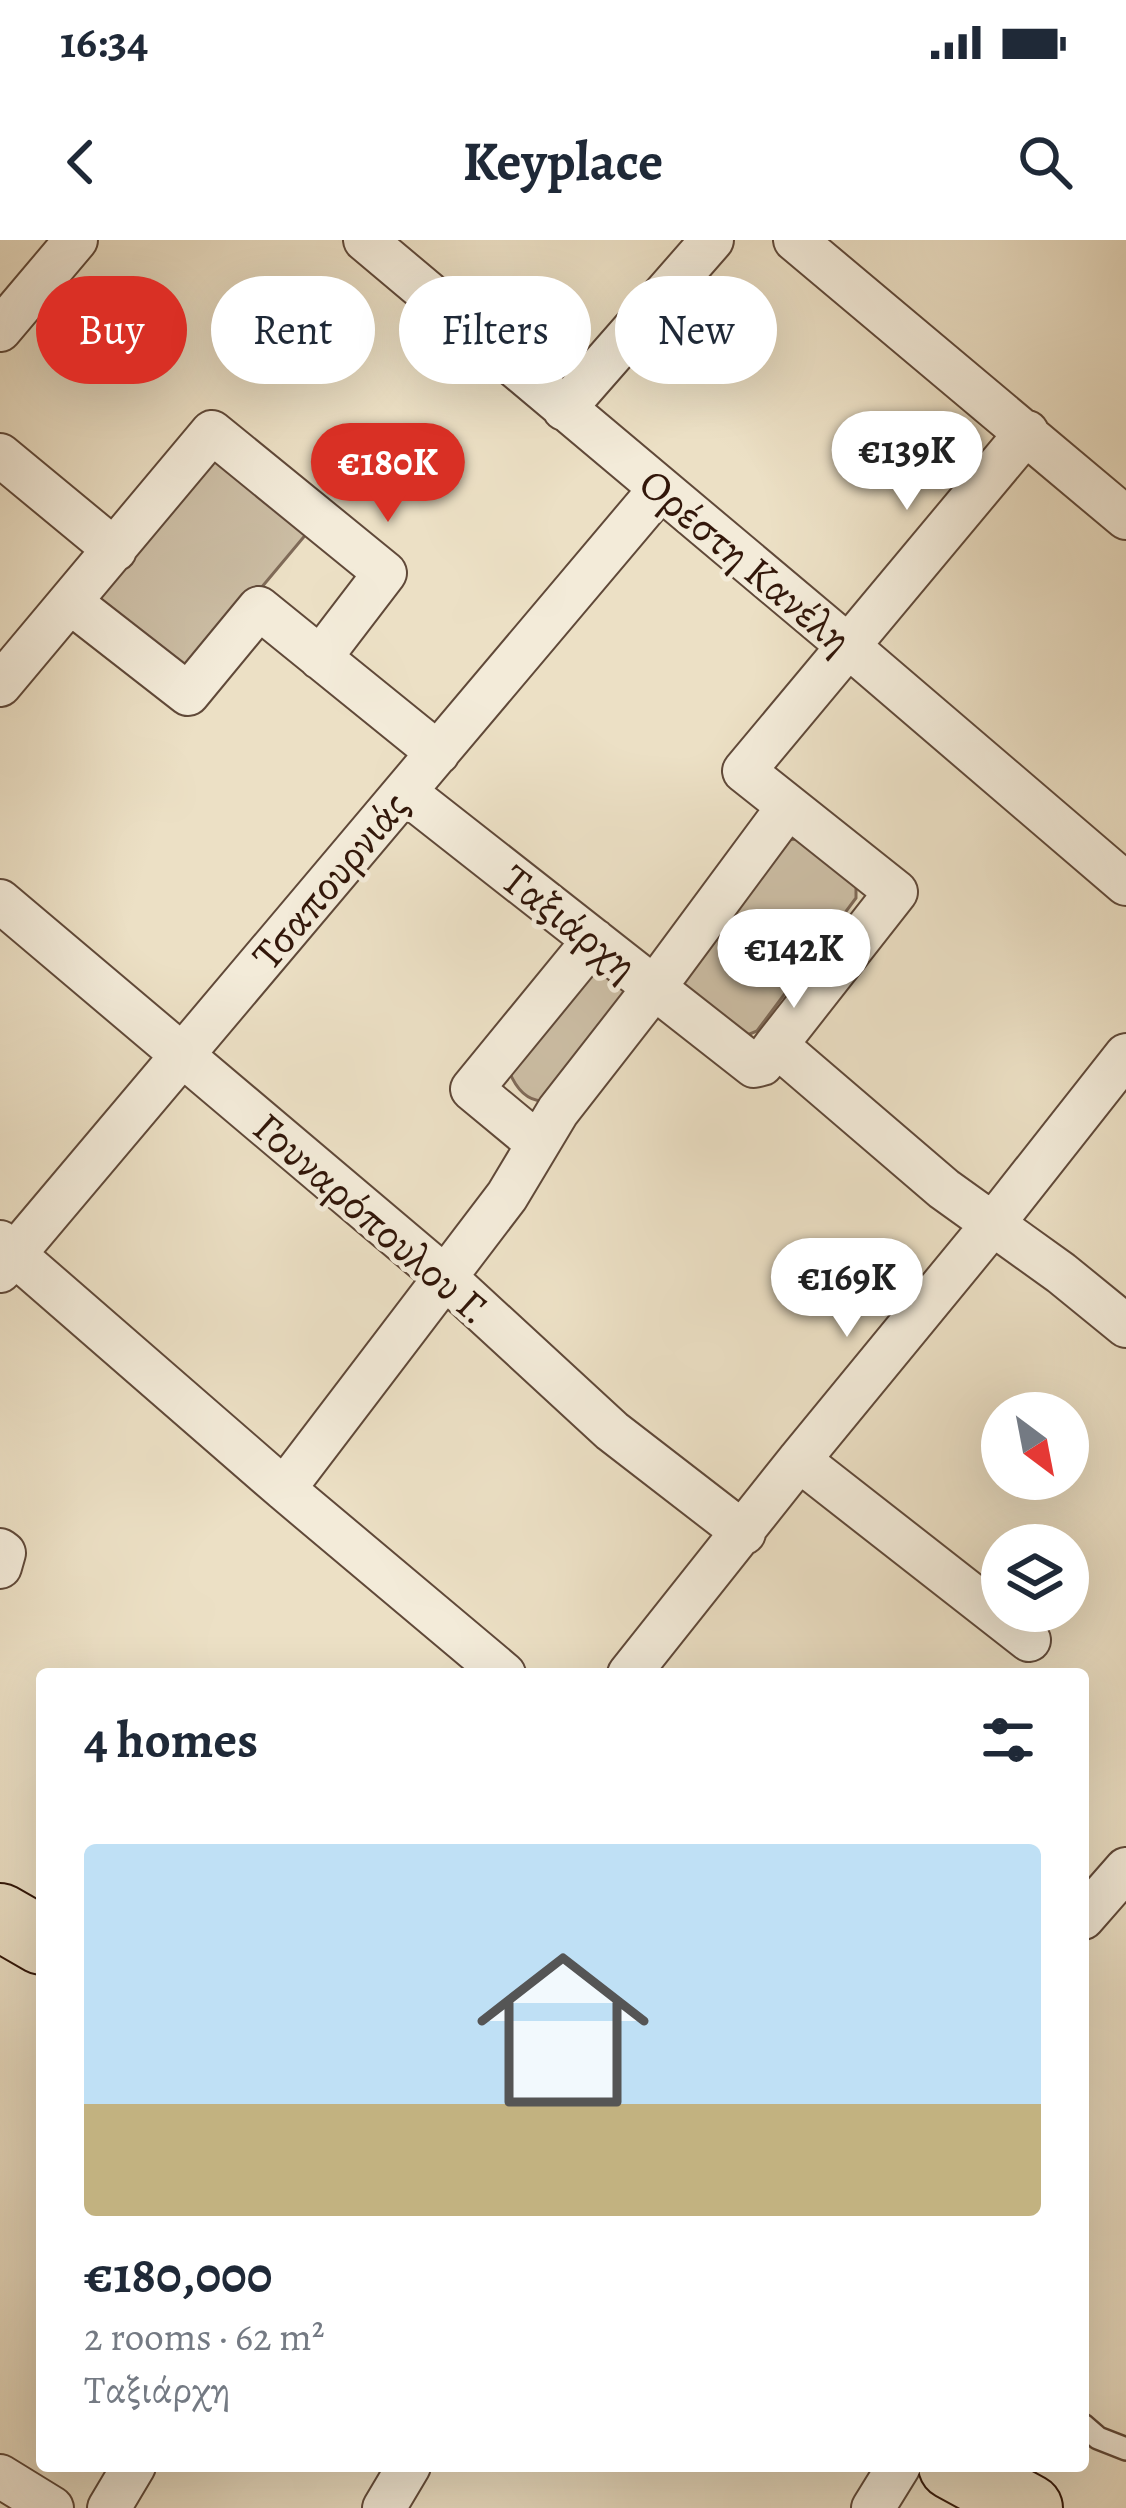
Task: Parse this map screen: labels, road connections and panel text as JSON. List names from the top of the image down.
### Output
{
  "streets": {
    "street": [
      "Ορέστη Κανέλη",
      "Τσαπουρνιάς",
      "Ταξιάρχη",
      "Γουναρόπουλου Γ."
    ]
  },
  "crossings": [
    ["Ορέστη Κανέλη", "Τσαπουρνιάς"],
    ["Τσαπουρνιάς", "Ταξιάρχη"],
    ["Τσαπουρνιάς", "Γουναρόπουλου Γ."]
  ],
  "north": "bottom right",
  "page": {
    "status": "16:34",
    "header": "Keyplace",
    "chip": [
      "Buy",
      "Rent",
      "Filters",
      "New"
    ],
    "price": [
      "€139K",
      "€180K",
      "€142K",
      "€169K"
    ],
    "heading": "4 homes",
    "list": [
      {
        "name": "€180,000",
        "note": "2 rooms · 62 m² · Ταξιάρχη"
      }
    ]
  }
}
